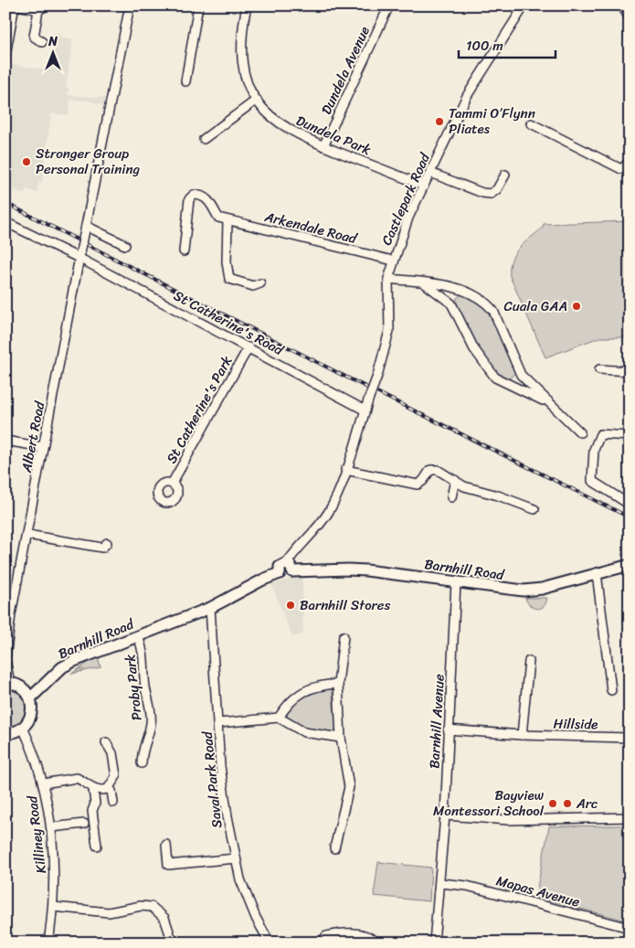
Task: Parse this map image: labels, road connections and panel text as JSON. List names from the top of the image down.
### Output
{
  "streets": {
    "main road": ["Barnhill Road"],
    "street": [
      "Dundela Avenue",
      "Dundela Park",
      "Castlepark Road",
      "Arkendale Road",
      "St Catherine's Road",
      "St Catherine's Park",
      "Albert Road",
      "Proby Park",
      "Barnhill Avenue",
      "Hillside",
      "Saval Park Road",
      "Killiney Road",
      "Mapas Avenue"
    ]
  },
  "crossings": [
    ["Dundela Avenue", "Dundela Park"],
    ["Dundela Park", "Castlepark Road"],
    ["Castlepark Road", "Arkendale Road"],
    ["Castlepark Road", "St Catherine's Road"],
    ["Castlepark Road", "Barnhill Road"],
    ["St Catherine's Road", "St Catherine's Park"],
    ["St Catherine's Road", "Albert Road"],
    ["Barnhill Road", "Proby Park"],
    ["Barnhill Road", "Barnhill Avenue"],
    ["Barnhill Road", "Saval Park Road"],
    ["Barnhill Avenue", "Hillside"],
    ["Barnhill Avenue", "Mapas Avenue"]
  ],
  "places": [
    "Tammi O’Flynn Pliates",
    "Stronger Group Personal Training",
    "Cuala GAA",
    "Barnhill Stores",
    "Bayview Montessori School",
    "Arc"
  ],
  "scale_bar": "100 m",
  "north": "top"
}
